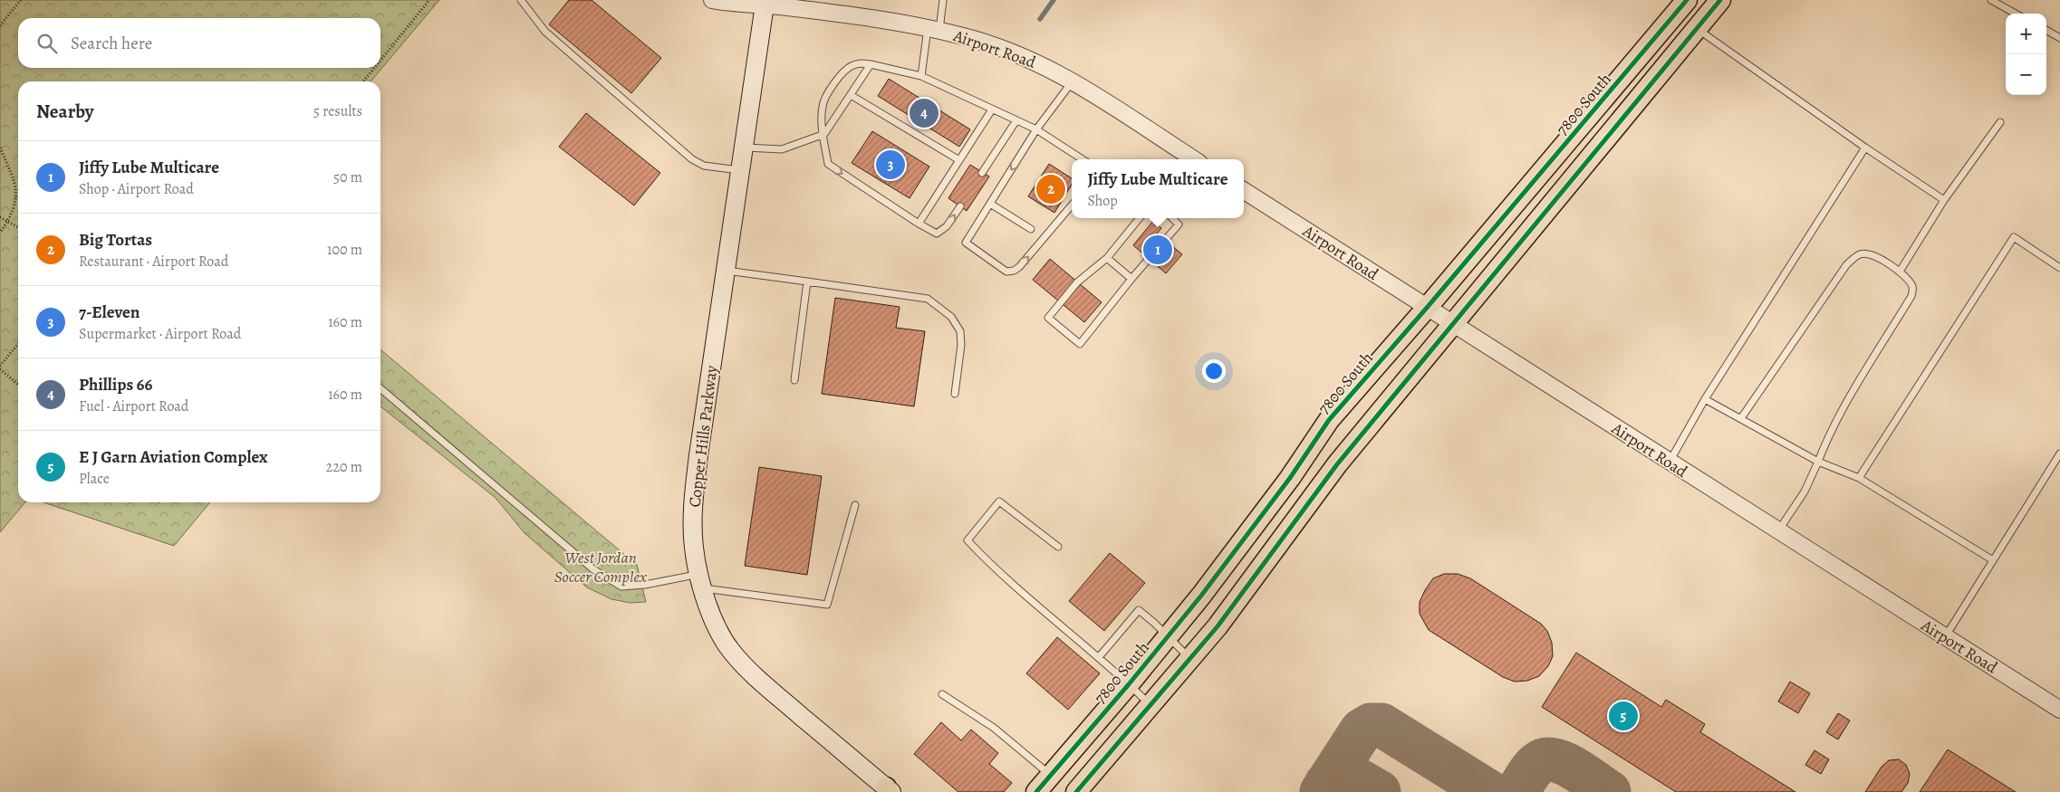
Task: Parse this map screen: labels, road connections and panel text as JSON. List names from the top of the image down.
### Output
{
  "streets": {
    "main road": ["7800 South", "Copper Hills Parkway"],
    "street": ["Airport Road"]
  },
  "crossings": [
    ["Airport Road", "7800 South"],
    ["Airport Road", "Copper Hills Parkway"]
  ],
  "parks": ["West Jordan Soccer Complex"],
  "page": {
    "map_buttons": ["+", "−"],
    "search": "Search here",
    "heading": ["Nearby", "5 results"],
    "pins": [
      "4",
      "3",
      "2",
      "1",
      "5"
    ],
    "list": [
      {
        "mark": "1",
        "name": "Jiffy Lube Multicare",
        "note": "Shop · Airport Road",
        "value": "50 m"
      },
      {
        "mark": "2",
        "name": "Big Tortas",
        "note": "Restaurant · Airport Road",
        "value": "100 m"
      },
      {
        "mark": "3",
        "name": "7-Eleven",
        "note": "Supermarket · Airport Road",
        "value": "160 m"
      },
      {
        "mark": "4",
        "name": "Phillips 66",
        "note": "Fuel · Airport Road",
        "value": "160 m"
      },
      {
        "mark": "5",
        "name": "E J Garn Aviation Complex",
        "note": "Place",
        "value": "220 m"
      }
    ],
    "popup": ["Jiffy Lube Multicare", "Shop"]
  }
}
